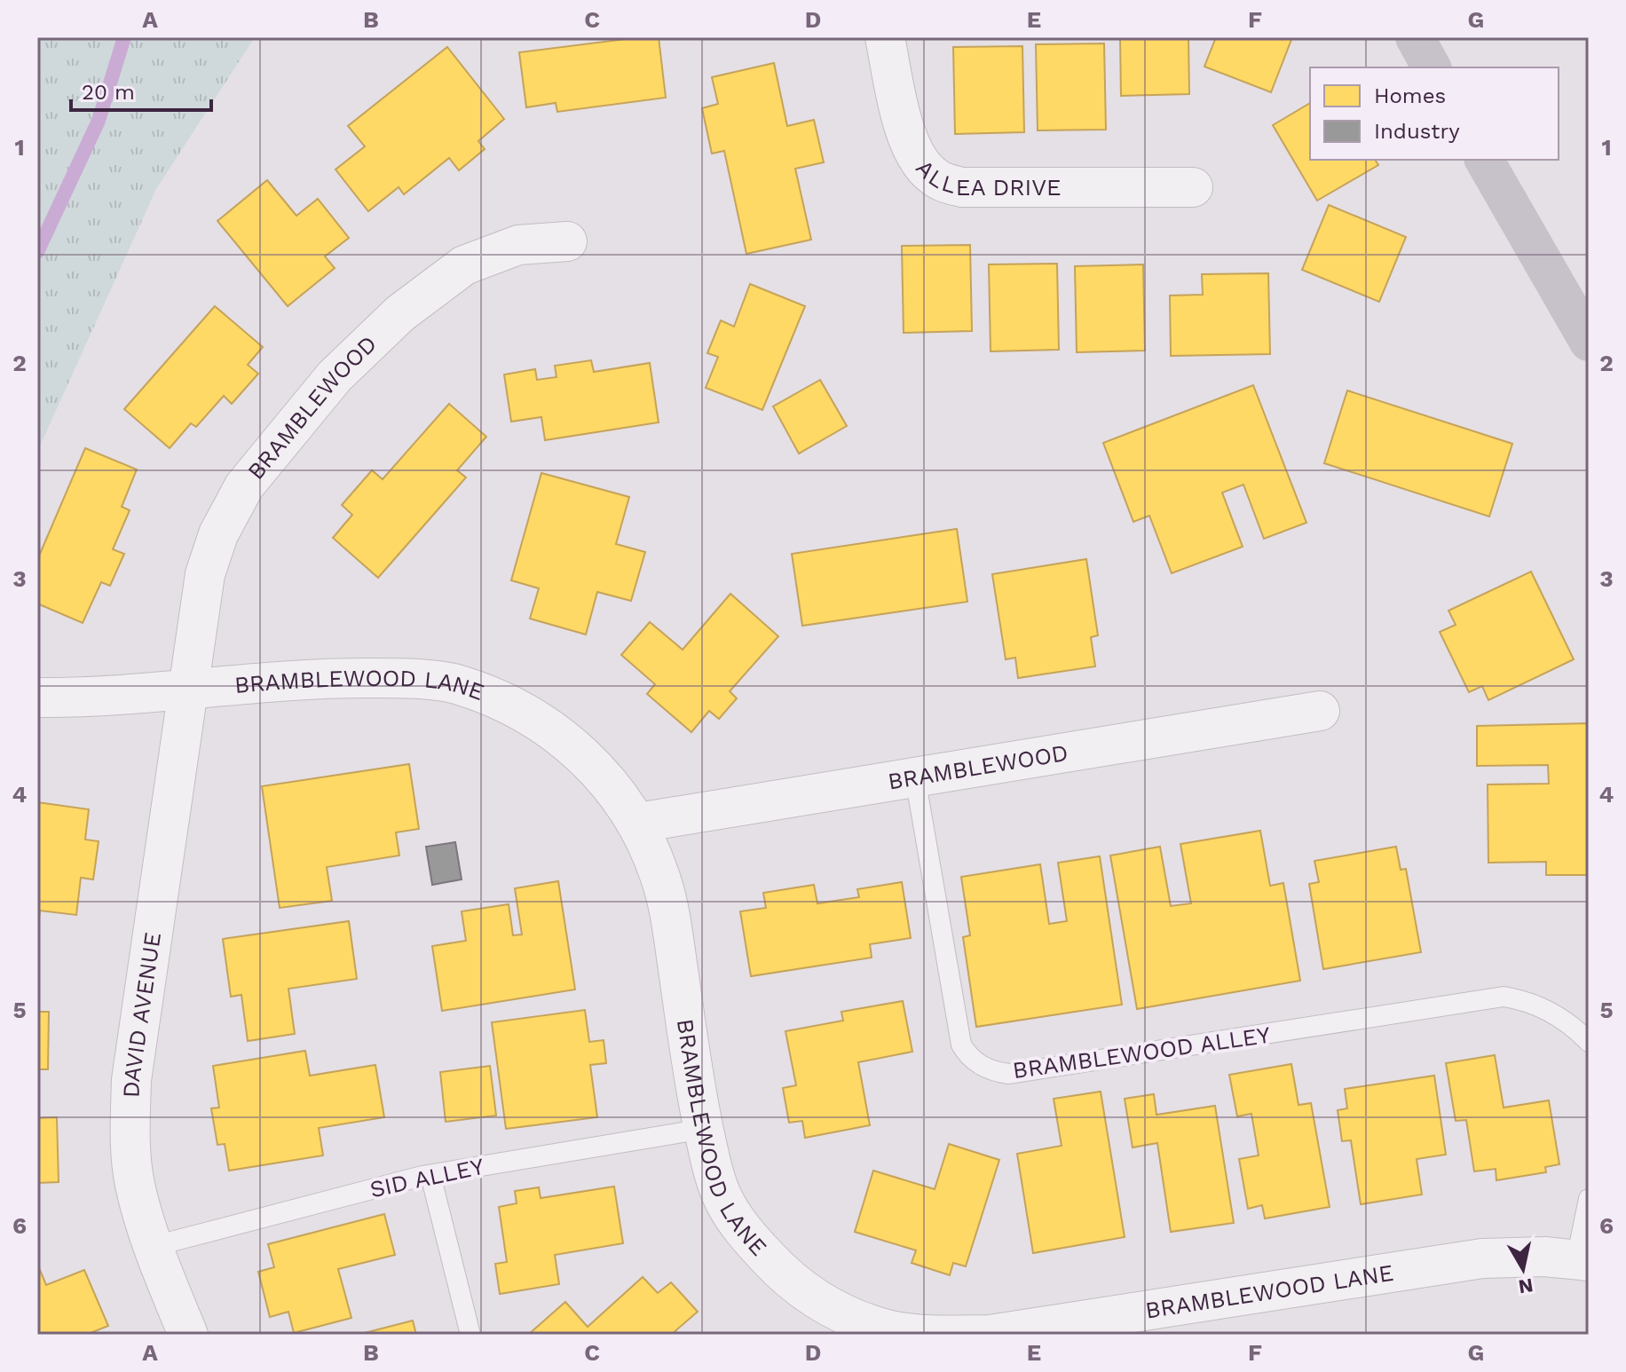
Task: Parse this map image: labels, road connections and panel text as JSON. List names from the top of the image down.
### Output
{
  "streets": {
    "street": [
      "ALLEA DRIVE",
      "BRAMBLEWOOD",
      "BRAMBLEWOOD LANE",
      "DAVID AVENUE"
    ],
    "lane": ["BRAMBLEWOOD ALLEY", "SID ALLEY"]
  },
  "crossings": [
    ["BRAMBLEWOOD", "BRAMBLEWOOD LANE"],
    ["BRAMBLEWOOD", "DAVID AVENUE"],
    ["BRAMBLEWOOD", "BRAMBLEWOOD ALLEY"],
    ["BRAMBLEWOOD LANE", "DAVID AVENUE"],
    ["BRAMBLEWOOD LANE", "SID ALLEY"],
    ["DAVID AVENUE", "SID ALLEY"]
  ],
  "legend": ["Homes", "Industry"],
  "scale_bar": "20 m",
  "north": "bottom",
  "grid": {
    "columns": [
      "A",
      "B",
      "C",
      "D",
      "E",
      "F",
      "G"
    ],
    "rows": [
      "1",
      "2",
      "3",
      "4",
      "5",
      "6"
    ]
  }
}
